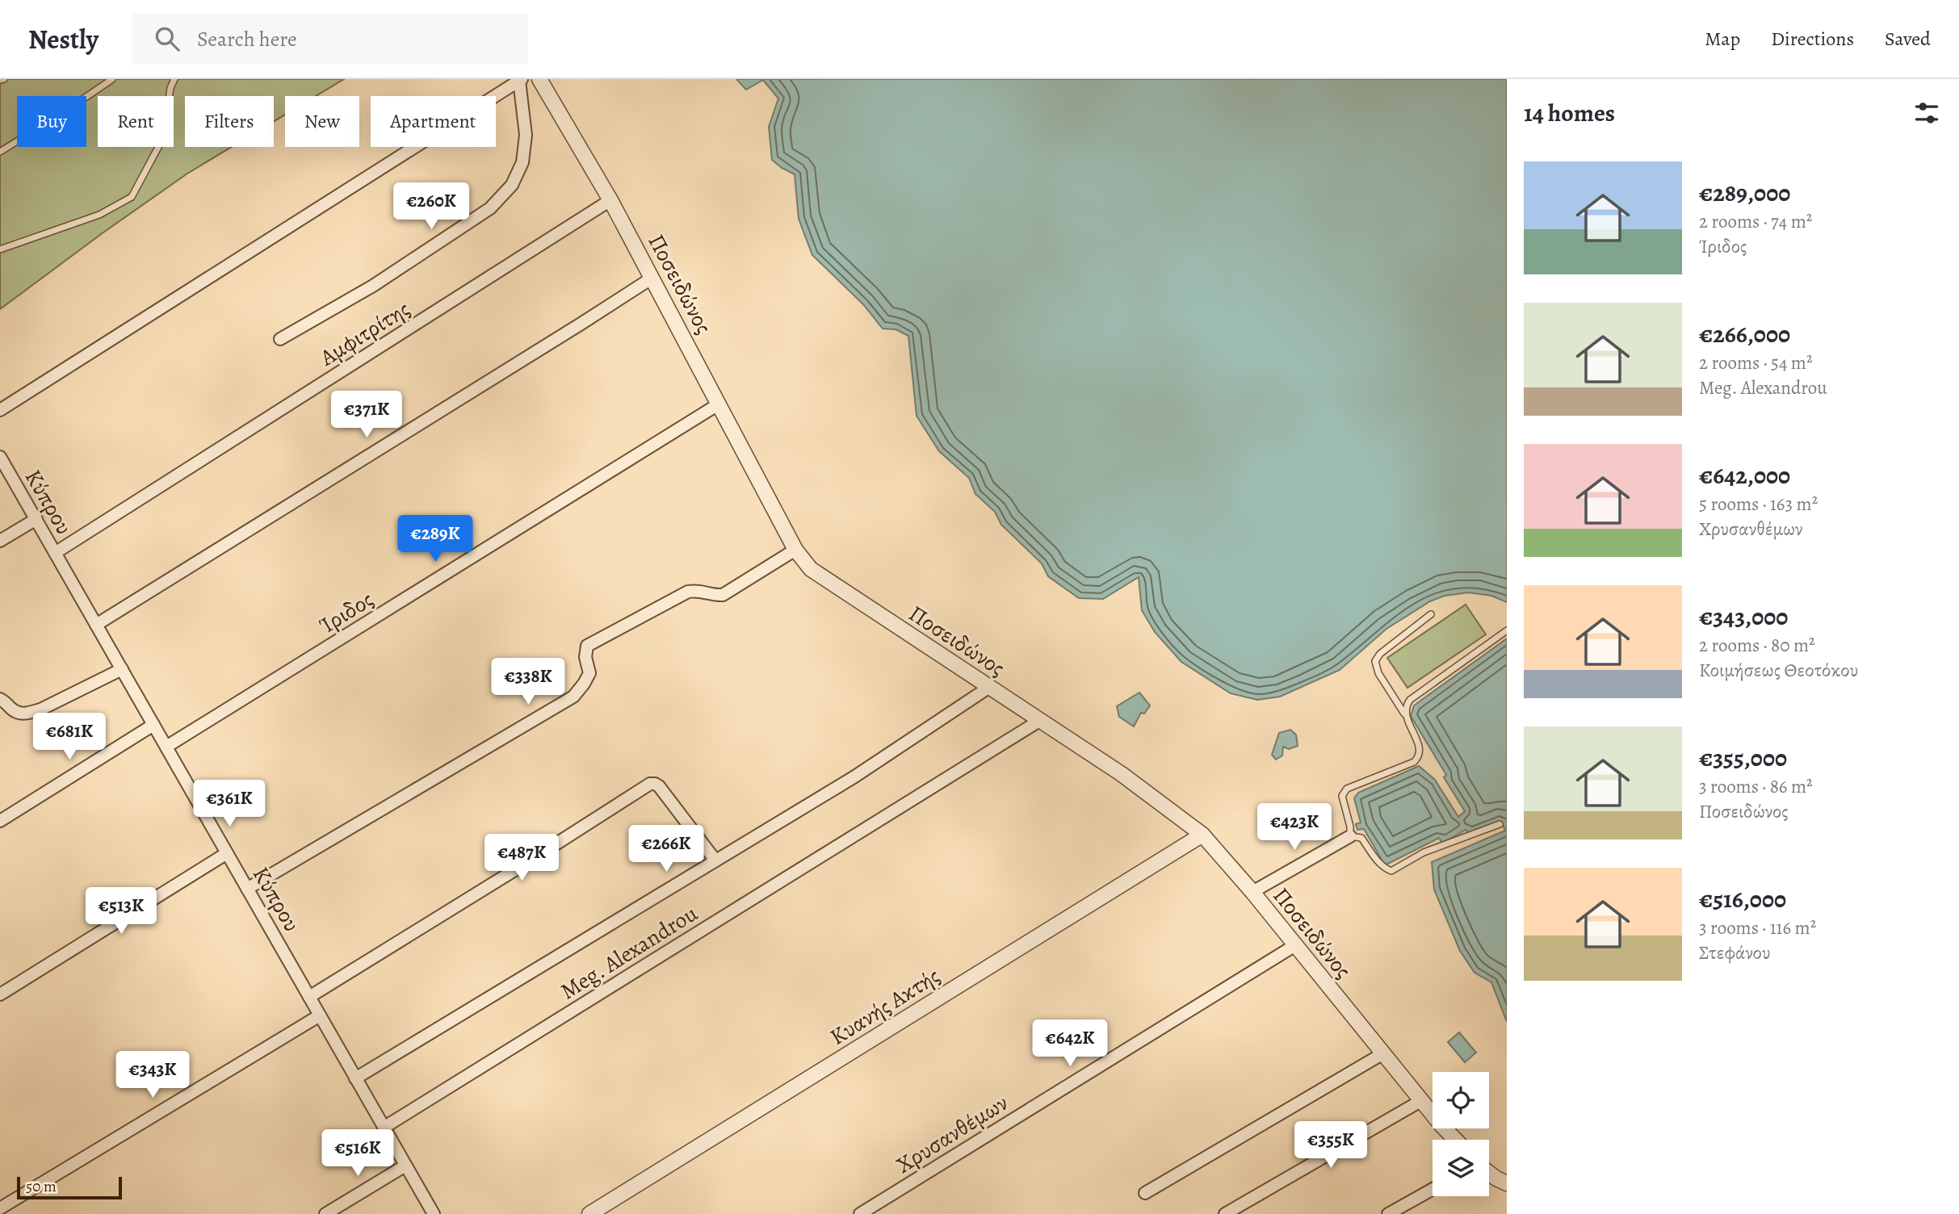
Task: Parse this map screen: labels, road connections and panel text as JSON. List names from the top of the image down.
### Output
{
  "streets": {
    "street": [
      "Ποσειδώνος",
      "Αμφιτρίτης",
      "Κύπρου",
      "Ίριδος",
      "Meg. Alexandrou",
      "Κυανής Ακτής",
      "Χρυσανθέμων"
    ]
  },
  "crossings": [
    ["Ποσειδώνος", "Αμφιτρίτης"],
    ["Ποσειδώνος", "Ίριδος"],
    ["Ποσειδώνος", "Meg. Alexandrou"],
    ["Ποσειδώνος", "Κυανής Ακτής"],
    ["Ποσειδώνος", "Χρυσανθέμων"],
    ["Αμφιτρίτης", "Κύπρου"],
    ["Κύπρου", "Ίριδος"],
    ["Κύπρου", "Meg. Alexandrou"]
  ],
  "scale_bar": "50 m",
  "page": {
    "header": "Nestly",
    "search": "Search here",
    "nav": ["Map", "Directions", "Saved"],
    "heading": "14 homes",
    "chip": [
      "Buy",
      "Rent",
      "Filters",
      "New",
      "Apartment"
    ],
    "list": [
      {
        "name": "€289,000",
        "note": "2 rooms · 74 m² · Ίριδος"
      },
      {
        "name": "€266,000",
        "note": "2 rooms · 54 m² · Meg. Alexandrou"
      },
      {
        "name": "€642,000",
        "note": "5 rooms · 163 m² · Χρυσανθέμων"
      },
      {
        "name": "€343,000",
        "note": "2 rooms · 80 m² · Κοιμήσεως Θεοτόκου"
      },
      {
        "name": "€355,000",
        "note": "3 rooms · 86 m² · Ποσειδώνος"
      },
      {
        "name": "€516,000",
        "note": "3 rooms · 116 m² · Στεφάνου"
      }
    ],
    "price": [
      "€260K",
      "€371K",
      "€289K",
      "€338K",
      "€681K",
      "€361K",
      "€423K",
      "€266K",
      "€487K",
      "€513K",
      "€642K",
      "€343K",
      "€355K",
      "€516K"
    ],
    "scale": "50 m"
  }
}
